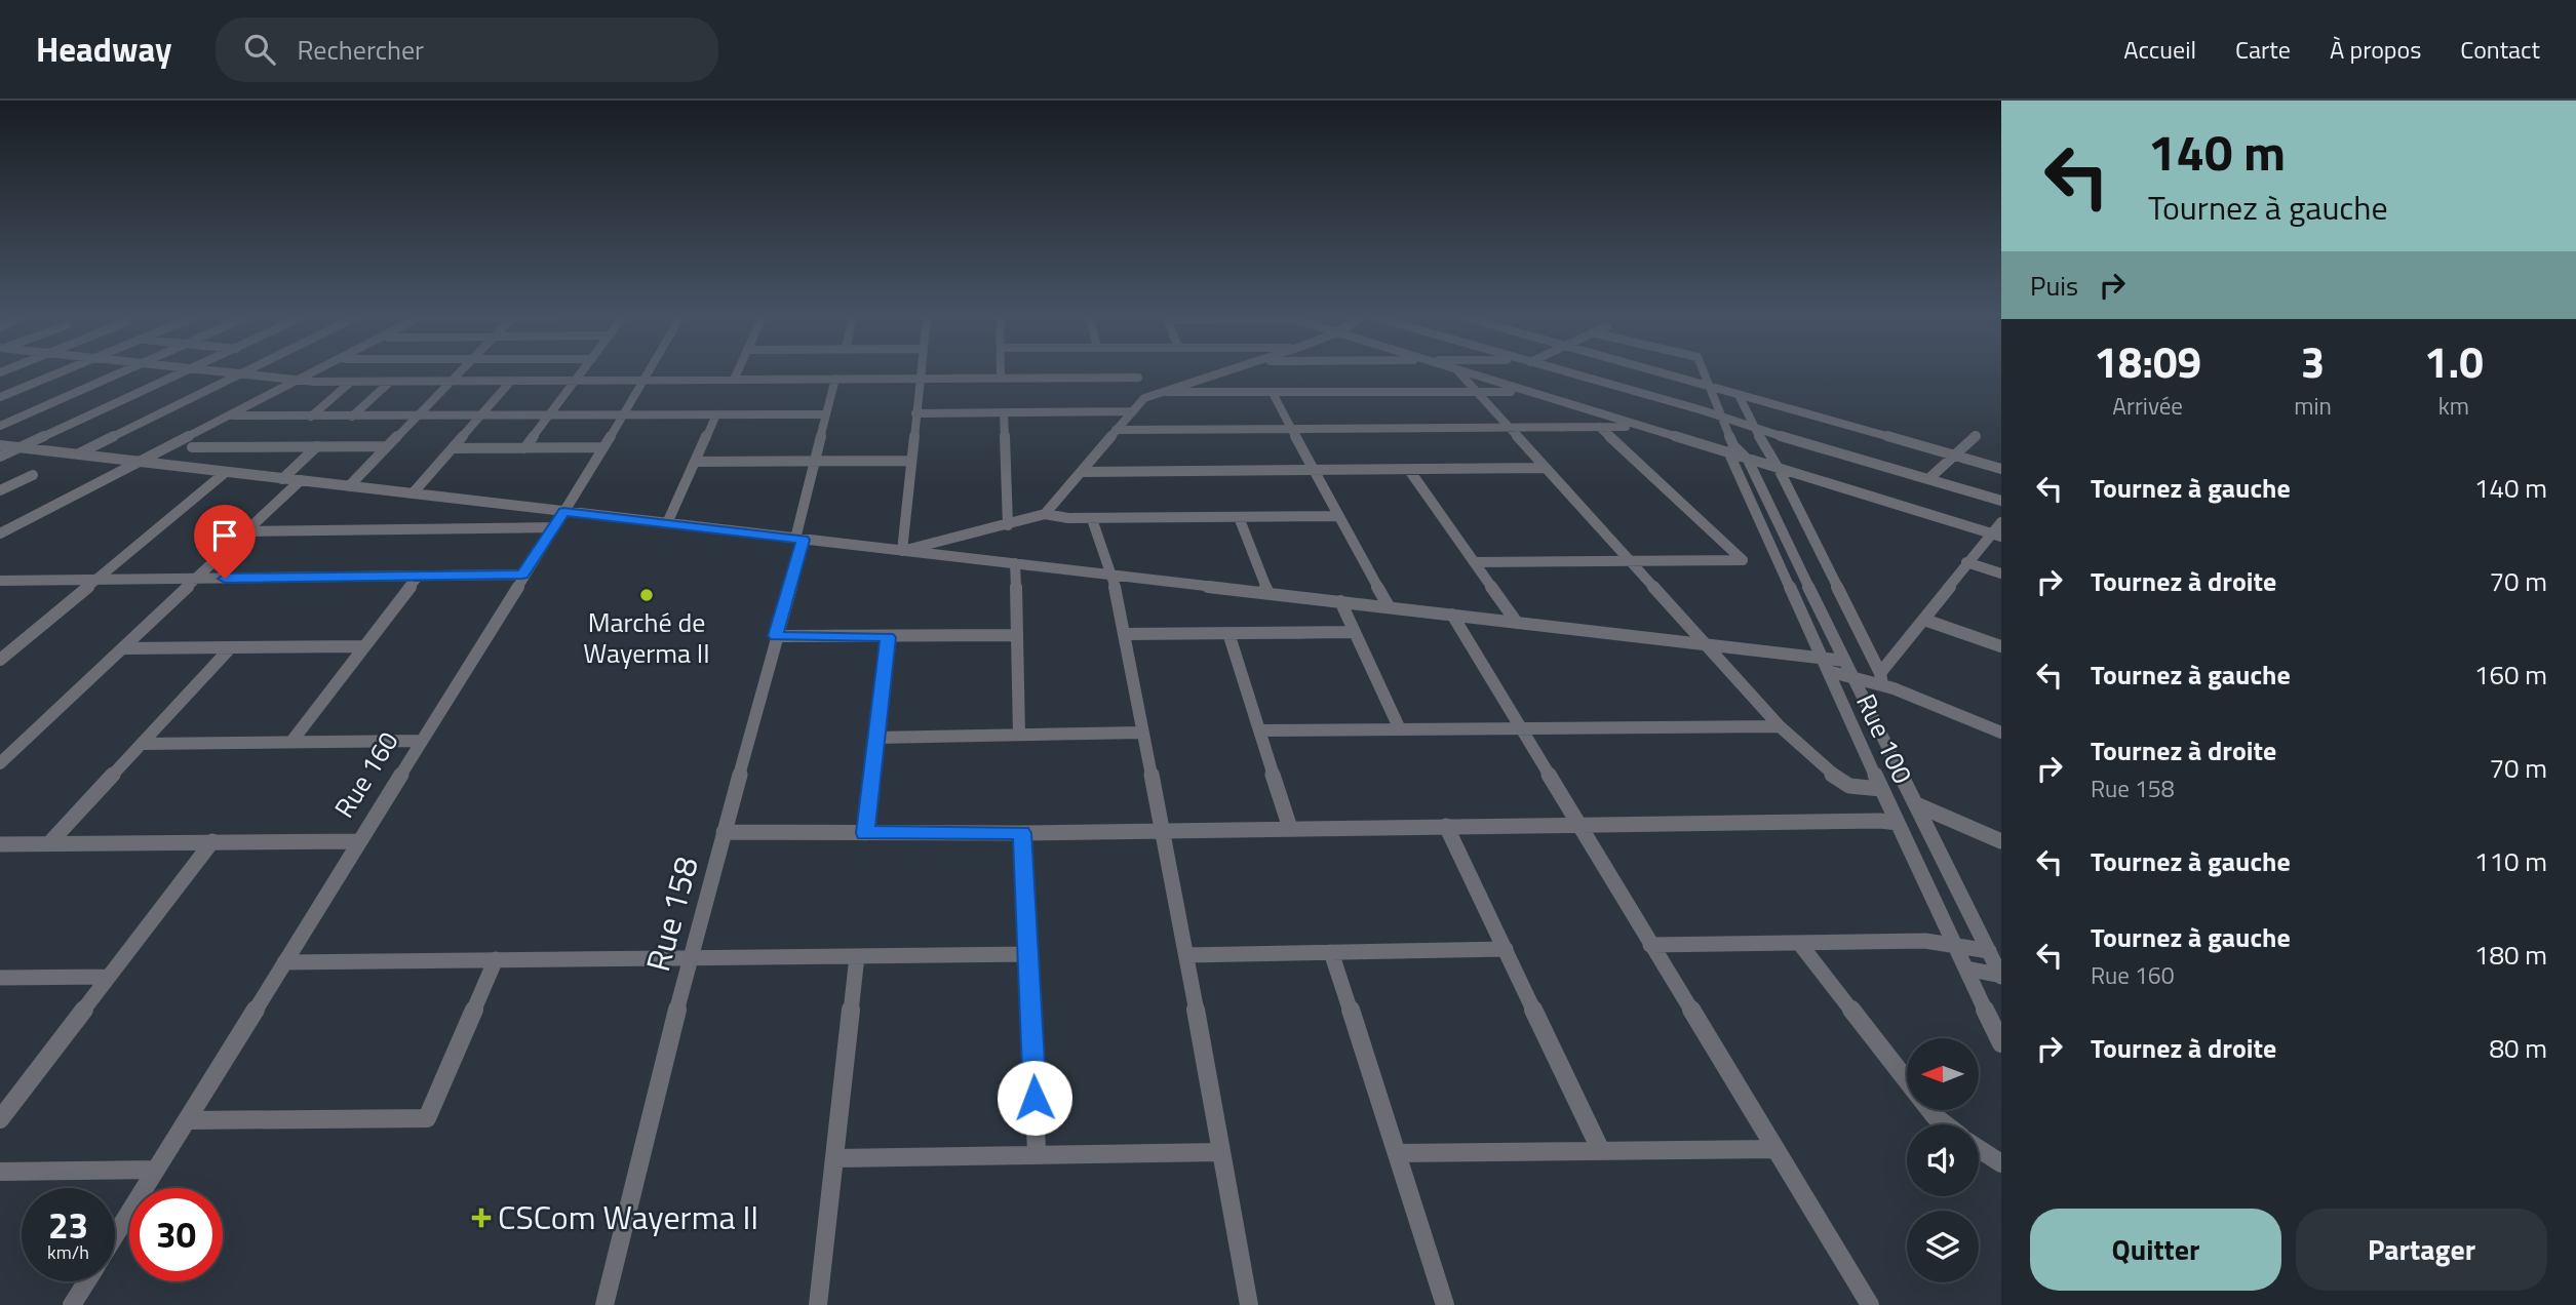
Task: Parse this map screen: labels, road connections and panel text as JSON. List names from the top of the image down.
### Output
{
  "streets": {
    "street": ["Rue 100", "Rue 160", "Rue 158"]
  },
  "places": {
    "other": ["Marché de Wayerma II"],
    "health": ["CSCom Wayerma II"]
  },
  "north": "left",
  "page": {
    "header": "Headway",
    "search": "Rechercher",
    "nav": [
      "Accueil",
      "Carte",
      "À propos",
      "Contact"
    ],
    "turn": ["140 m", "Tournez à gauche"],
    "then": "Puis",
    "eta": [
      "18:09",
      "Arrivée",
      "3",
      "min",
      "1.0",
      "km"
    ],
    "list": [
      {
        "name": "Tournez à gauche",
        "value": "140 m"
      },
      {
        "name": "Tournez à droite",
        "value": "70 m"
      },
      {
        "name": "Tournez à gauche",
        "value": "160 m"
      },
      {
        "name": "Tournez à droite",
        "note": "Rue 158",
        "value": "70 m"
      },
      {
        "name": "Tournez à gauche",
        "value": "110 m"
      },
      {
        "name": "Tournez à gauche",
        "note": "Rue 160",
        "value": "180 m"
      },
      {
        "name": "Tournez à droite",
        "value": "80 m"
      }
    ],
    "speed": "23 km/h",
    "limit": "30",
    "buttons": ["Quitter", "Partager"]
  }
}
